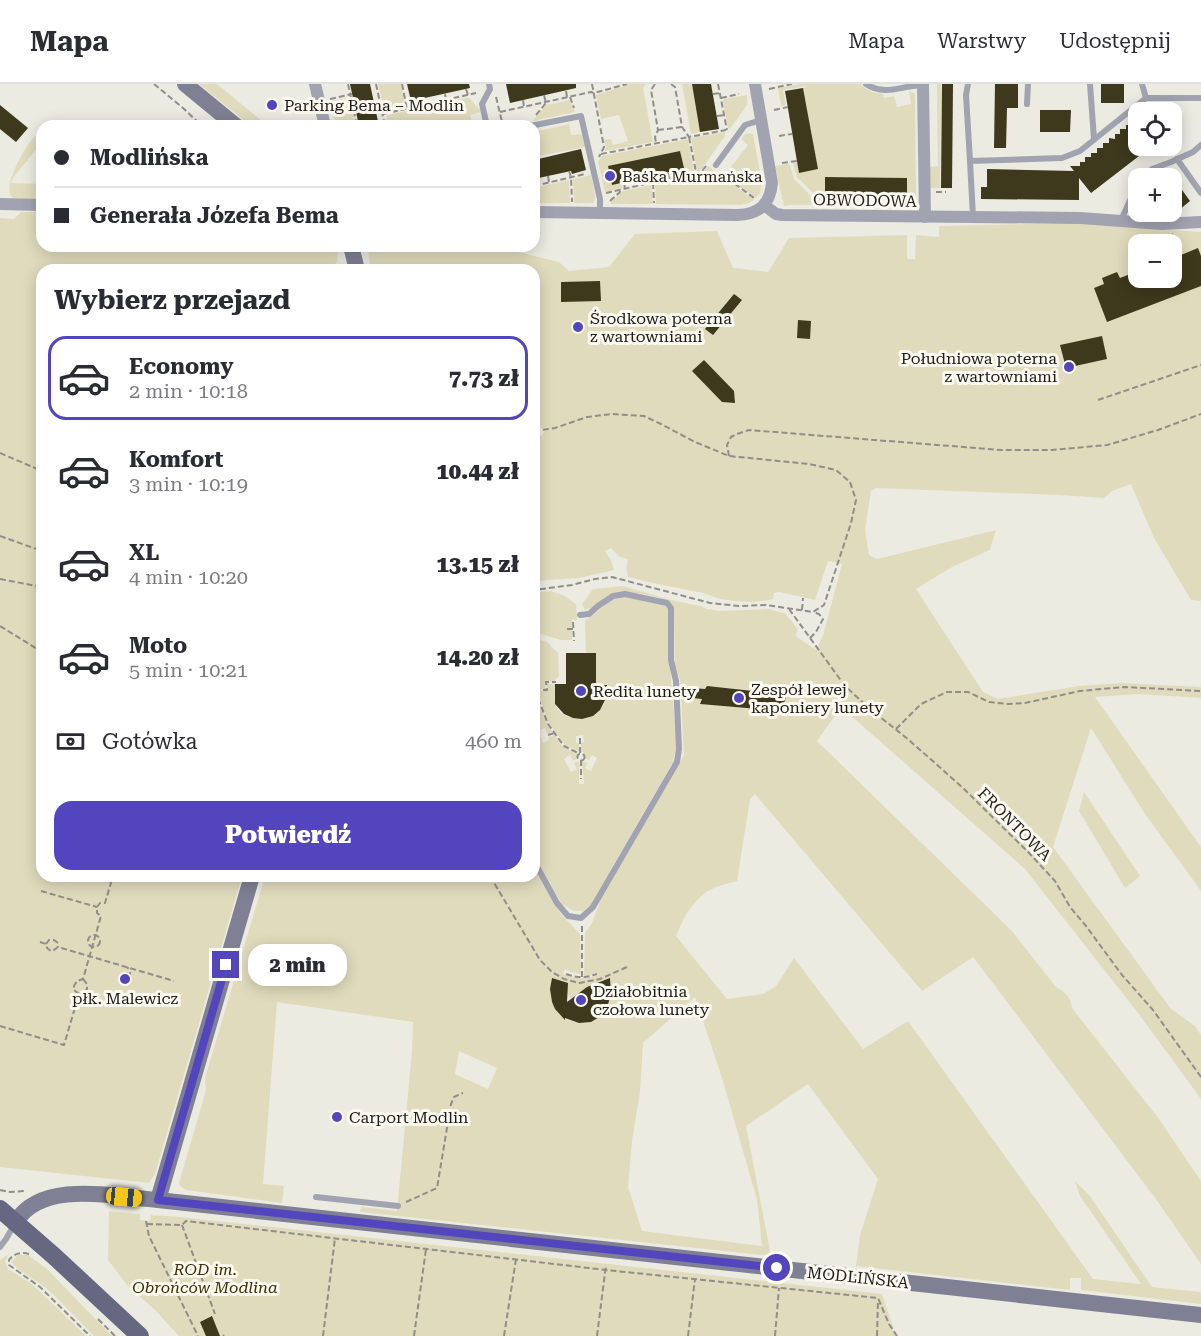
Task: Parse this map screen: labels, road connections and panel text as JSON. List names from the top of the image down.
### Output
{
  "streets": {
    "street": ["OBWODOWA", "MODLIŃSKA"],
    "path": ["FRONTOWA"]
  },
  "parks": ["ROD im. Obrońców Modlina"],
  "places": [
    "Parking Bema – Modlin",
    "Baśka Murmańska",
    "Środkowa poterna z wartowniami",
    "Południowa poterna z wartowniami",
    "Redita lunety",
    "Zespół lewej kaponiery lunety",
    "płk. Malewicz",
    "Działobitnia czołowa lunety",
    "Carport Modlin"
  ],
  "page": {
    "header": "Mapa",
    "nav": ["Mapa", "Warstwy", "Udostępnij"],
    "map_buttons": ["+", "−"],
    "banner": ["Modlińska", "Generała Józefa Bema"],
    "heading": "Wybierz przejazd",
    "list": [
      {
        "name": "Economy",
        "note": "2 min · 10:18",
        "value": "7.73 zł"
      },
      {
        "name": "Komfort",
        "note": "3 min · 10:19",
        "value": "10.44 zł"
      },
      {
        "name": "XL",
        "note": "4 min · 10:20",
        "value": "13.15 zł"
      },
      {
        "name": "Moto",
        "note": "5 min · 10:21",
        "value": "14.20 zł"
      }
    ],
    "pay": ["Gotówka", "460 m"],
    "buttons": "Potwierdź",
    "bubble": "2 min"
  }
}
